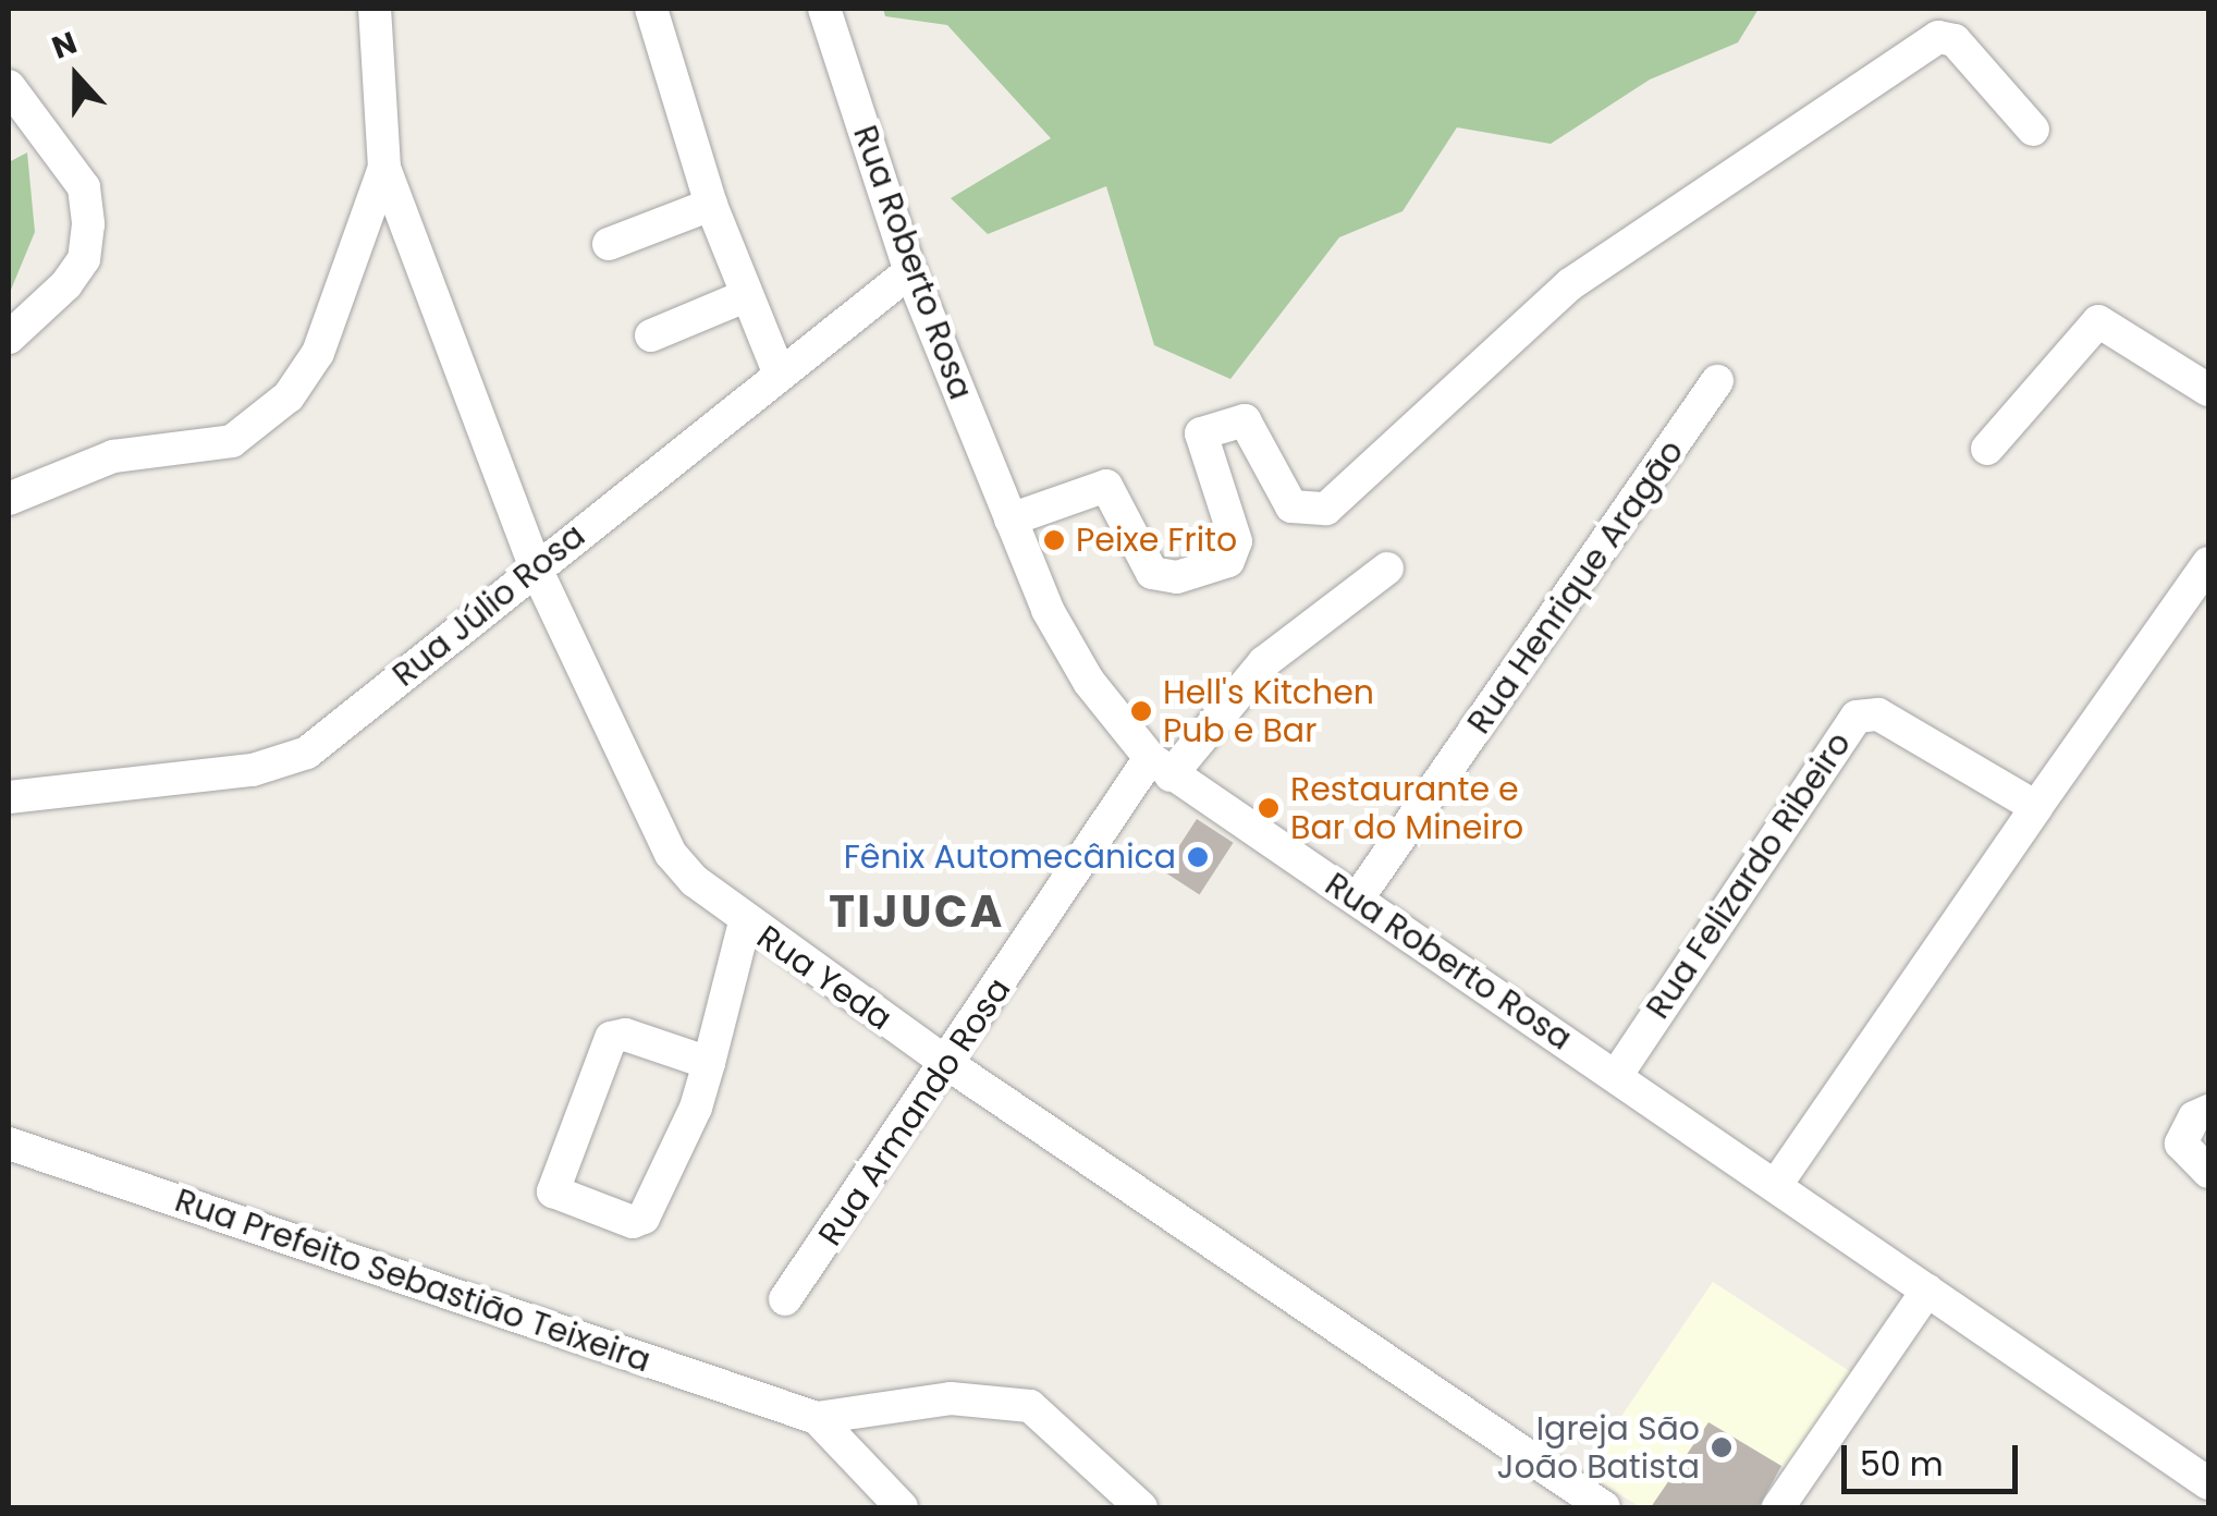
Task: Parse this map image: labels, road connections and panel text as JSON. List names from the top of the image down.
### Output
{
  "streets": {
    "street": [
      "Rua Roberto Rosa",
      "Rua Henrique Aragão",
      "Rua Júlio Rosa",
      "Rua Felizardo Ribeiro",
      "Rua Yeda",
      "Rua Armando Rosa",
      "Rua Prefeito Sebastião Teixeira"
    ]
  },
  "crossings": [
    ["Rua Roberto Rosa", "Rua Henrique Aragão"],
    ["Rua Roberto Rosa", "Rua Júlio Rosa"],
    ["Rua Roberto Rosa", "Rua Felizardo Ribeiro"],
    ["Rua Roberto Rosa", "Rua Armando Rosa"],
    ["Rua Júlio Rosa", "Rua Yeda"],
    ["Rua Yeda", "Rua Armando Rosa"]
  ],
  "districts": ["TIJUCA"],
  "places": [
    "Peixe Frito",
    "Hell's Kitchen Pub e Bar",
    "Restaurante e Bar do Mineiro",
    "Fênix Automecânica",
    "Igreja São João Batista"
  ],
  "scale_bar": "50 m",
  "north": "top"
}
